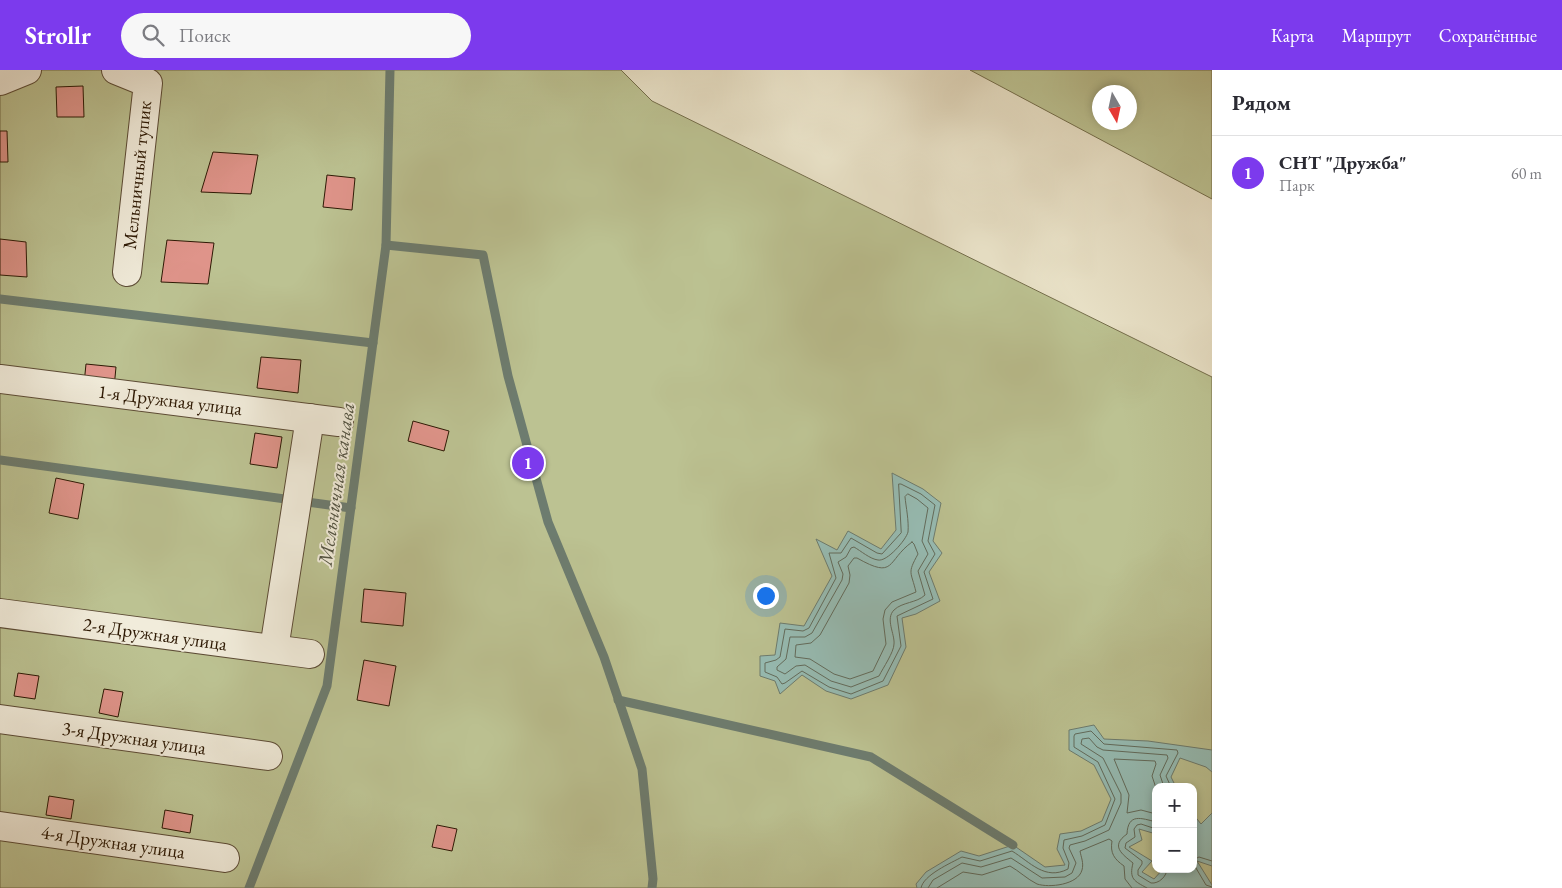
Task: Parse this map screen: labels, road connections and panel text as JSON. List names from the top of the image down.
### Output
{
  "streets": {
    "lane": [
      "Мельничный тупик",
      "1-я Дружная улица",
      "2-я Дружная улица",
      "3-я Дружная улица",
      "4-я Дружная улица"
    ]
  },
  "water": ["Мельничная канава"],
  "north": "bottom",
  "page": {
    "header": "Strollr",
    "search": "Поиск",
    "nav": ["Карта", "Маршрут", "Сохранённые"],
    "heading": "Рядом",
    "list": [
      {
        "mark": "1",
        "name": "СНТ \"Дружба\"",
        "note": "Парк",
        "value": "60 m"
      }
    ],
    "pins": "1",
    "map_buttons": ["+", "−"]
  }
}
